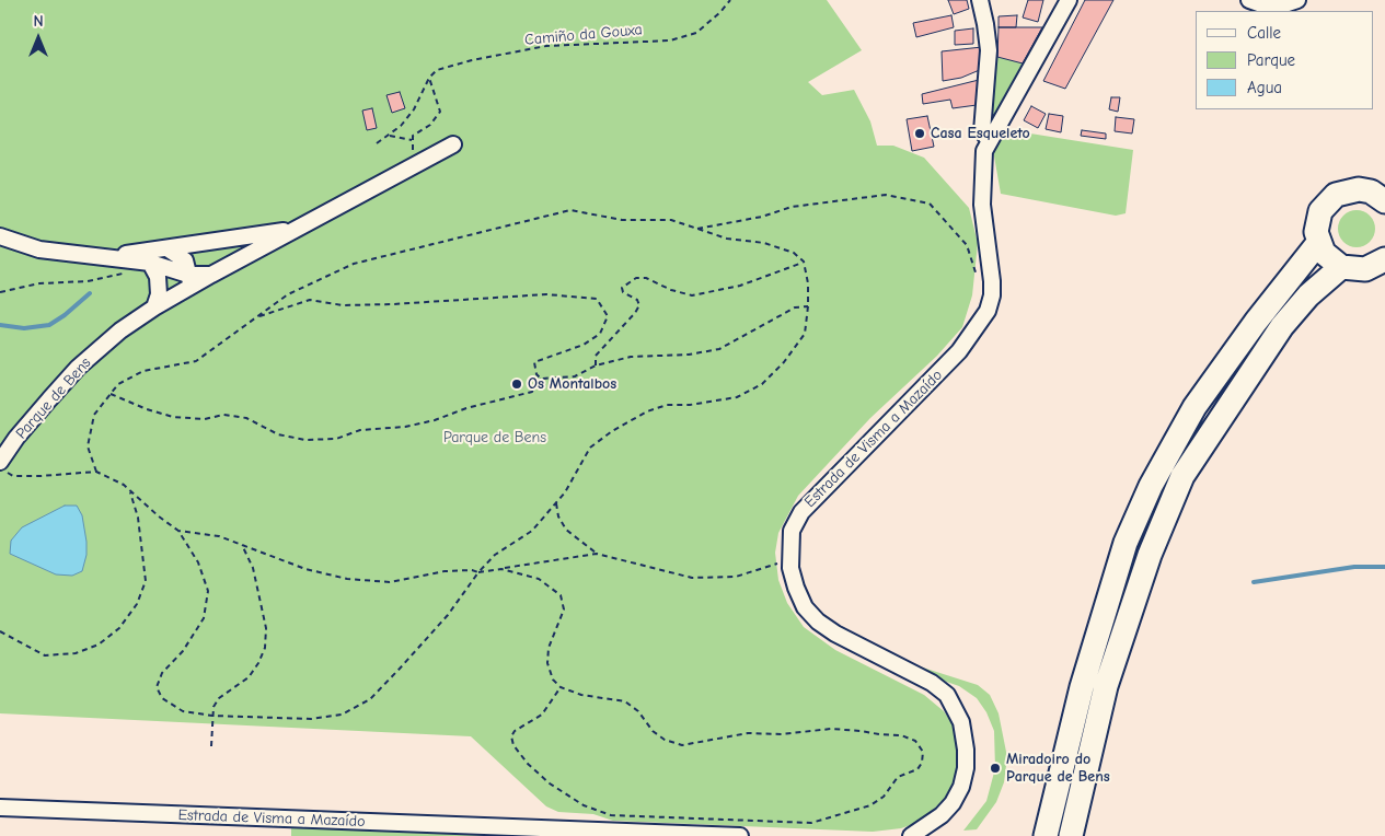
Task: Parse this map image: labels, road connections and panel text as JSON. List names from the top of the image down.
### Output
{
  "streets": {
    "street": ["Parque de Bens", "Estrada de Visma a Mazaído"],
    "path": ["Camiño da Gouxa"]
  },
  "parks": ["Parque de Bens"],
  "places": ["Casa Esqueleto", "Os Montalbos", "Miradoiro do Parque de Bens"],
  "legend": ["Calle", "Parque", "Agua"],
  "north": "top"
}
